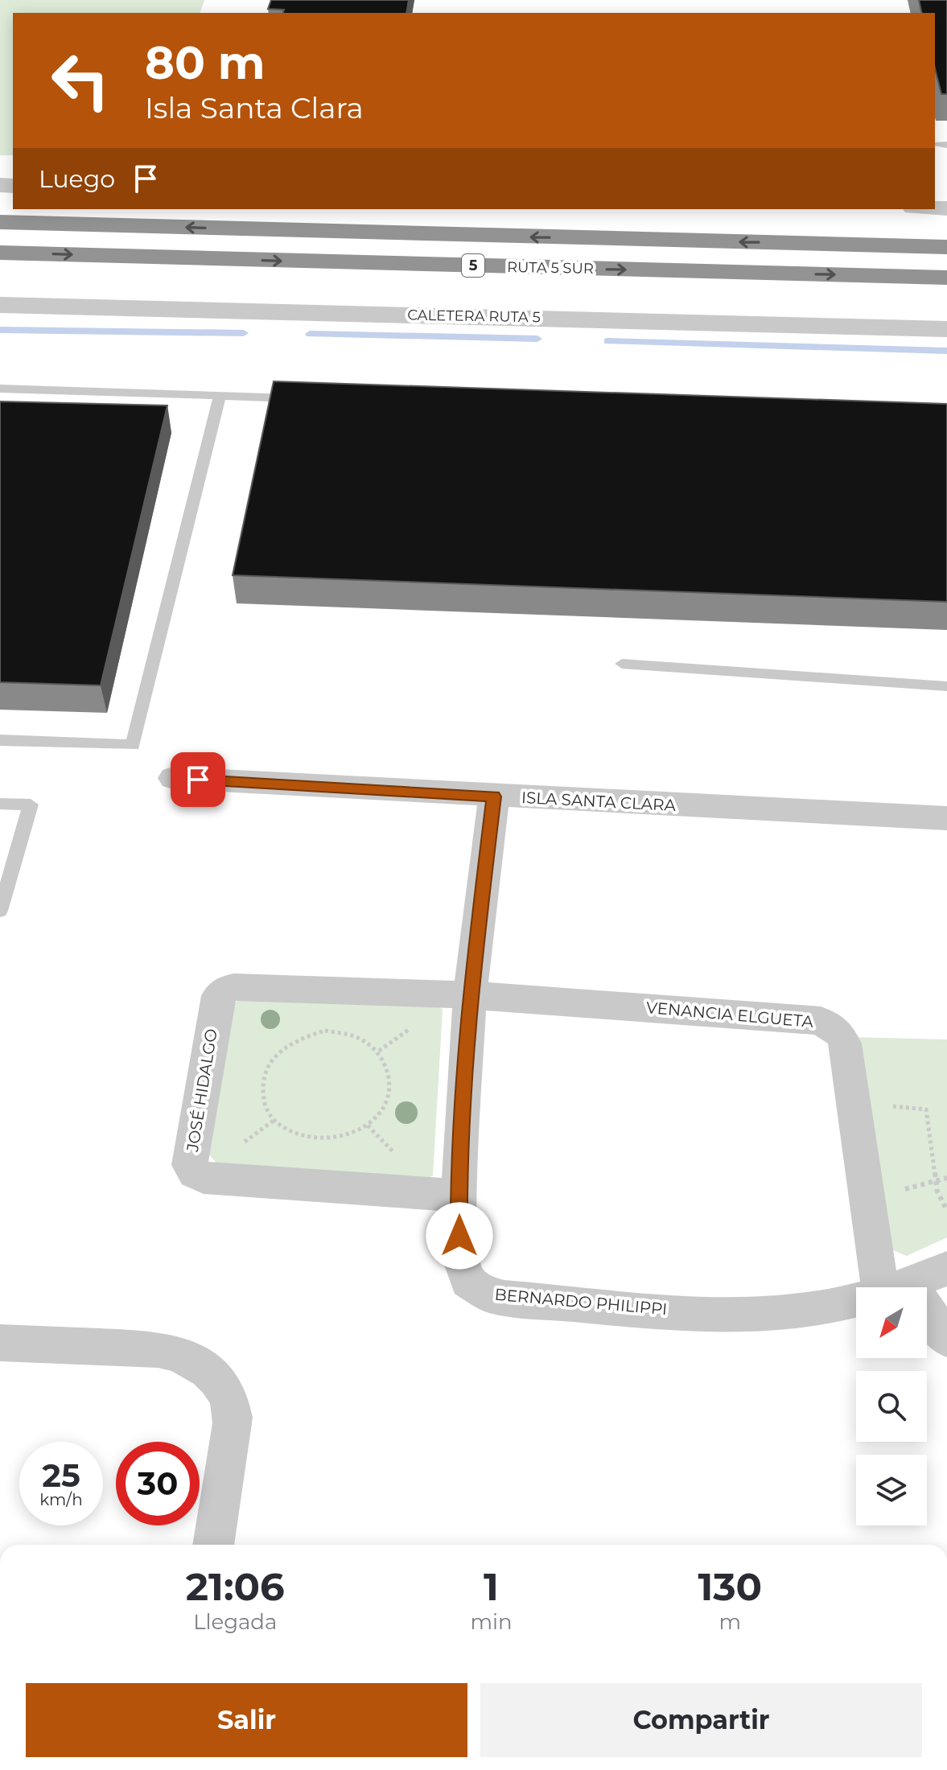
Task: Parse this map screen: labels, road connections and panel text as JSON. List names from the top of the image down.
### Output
{
  "streets": {
    "highway": ["5", "RUTA 5 SUR"],
    "street": [
      "CALETERA RUTA 5",
      "ISLA SANTA CLARA",
      "VENANCIA ELGUETA",
      "JOSÉ HIDALGO",
      "BERNARDO PHILIPPI"
    ]
  },
  "crossings": [
    ["ISLA SANTA CLARA", "BERNARDO PHILIPPI"],
    ["VENANCIA ELGUETA", "JOSÉ HIDALGO"],
    ["VENANCIA ELGUETA", "BERNARDO PHILIPPI"],
    ["JOSÉ HIDALGO", "BERNARDO PHILIPPI"]
  ],
  "north": "bottom left",
  "page": {
    "turn": ["80 m", "Isla Santa Clara"],
    "then": "Luego",
    "speed": "25 km/h",
    "limit": "30",
    "eta": [
      "21:06",
      "Llegada",
      "1",
      "min",
      "130",
      "m"
    ],
    "buttons": ["Salir", "Compartir"]
  }
}
